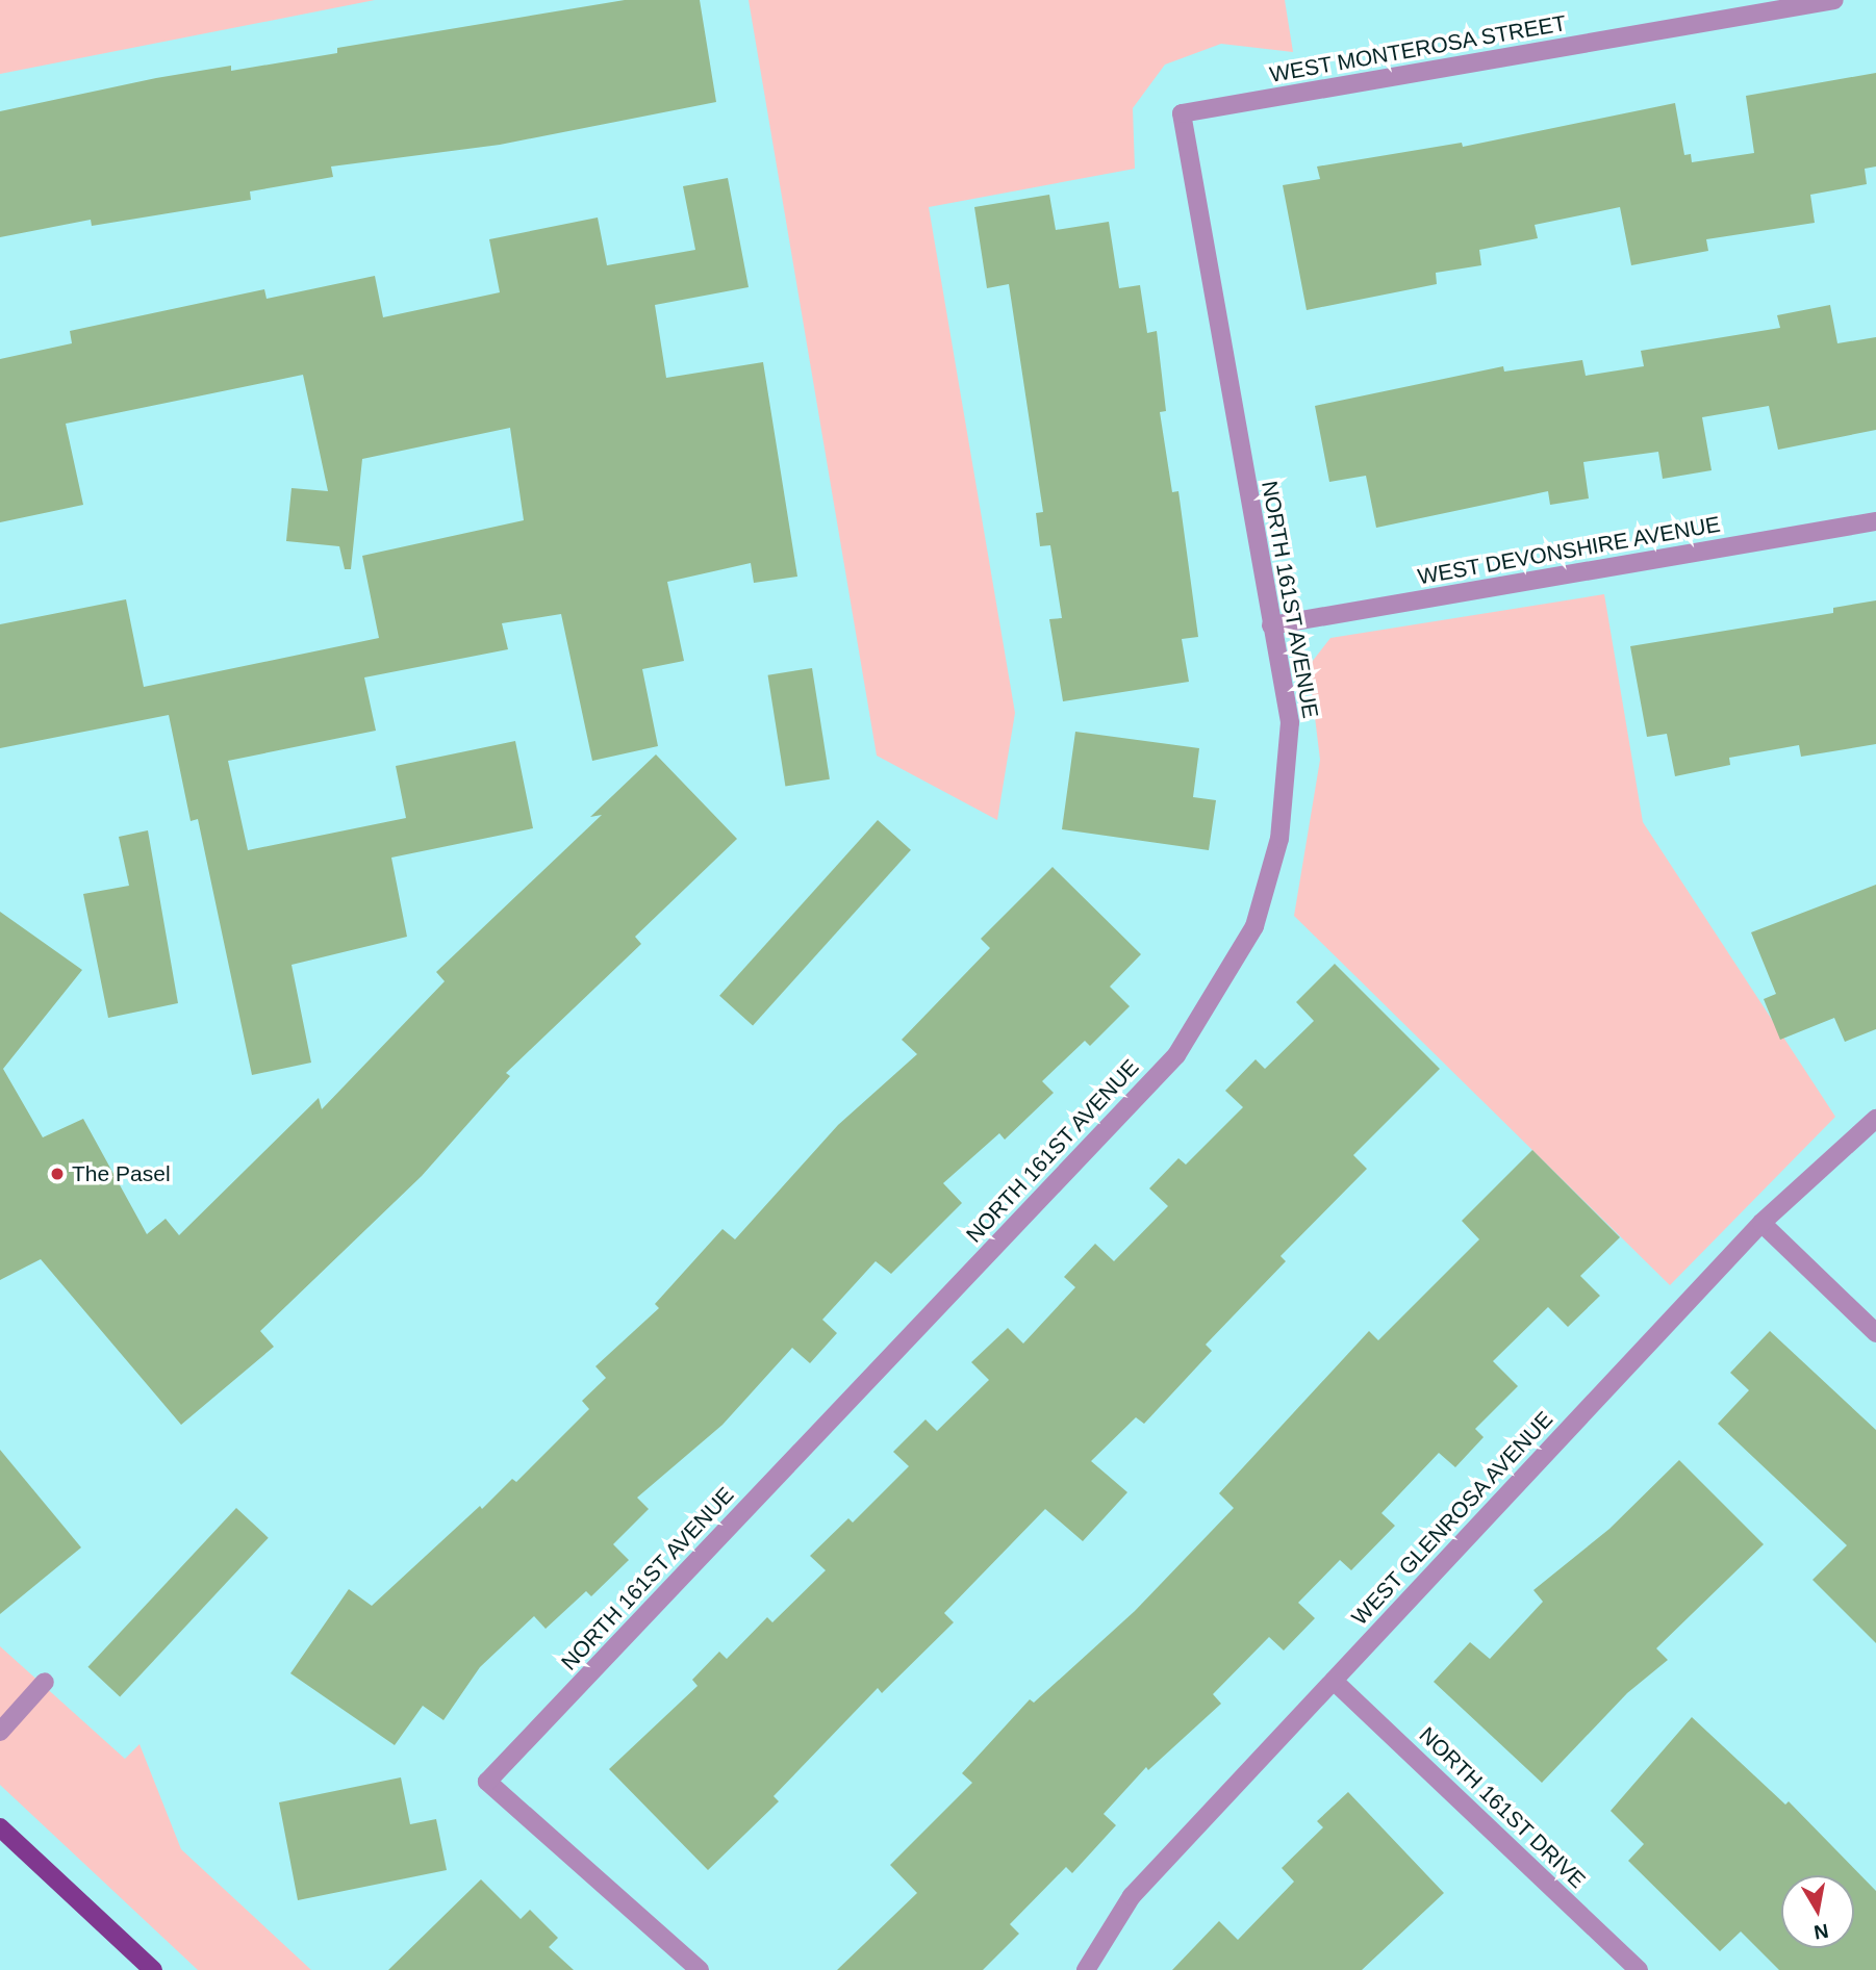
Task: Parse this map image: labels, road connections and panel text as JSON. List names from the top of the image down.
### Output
{
  "streets": {
    "street": [
      "WEST MONTEROSA STREET",
      "WEST DEVONSHIRE AVENUE",
      "NORTH 161ST AVENUE",
      "WEST GLENROSA AVENUE",
      "NORTH 161ST DRIVE"
    ]
  },
  "crossings": [
    ["WEST MONTEROSA STREET", "NORTH 161ST AVENUE"],
    ["WEST DEVONSHIRE AVENUE", "NORTH 161ST AVENUE"],
    ["WEST GLENROSA AVENUE", "NORTH 161ST DRIVE"]
  ],
  "places": ["The Pasel"],
  "north": "bottom"
}
